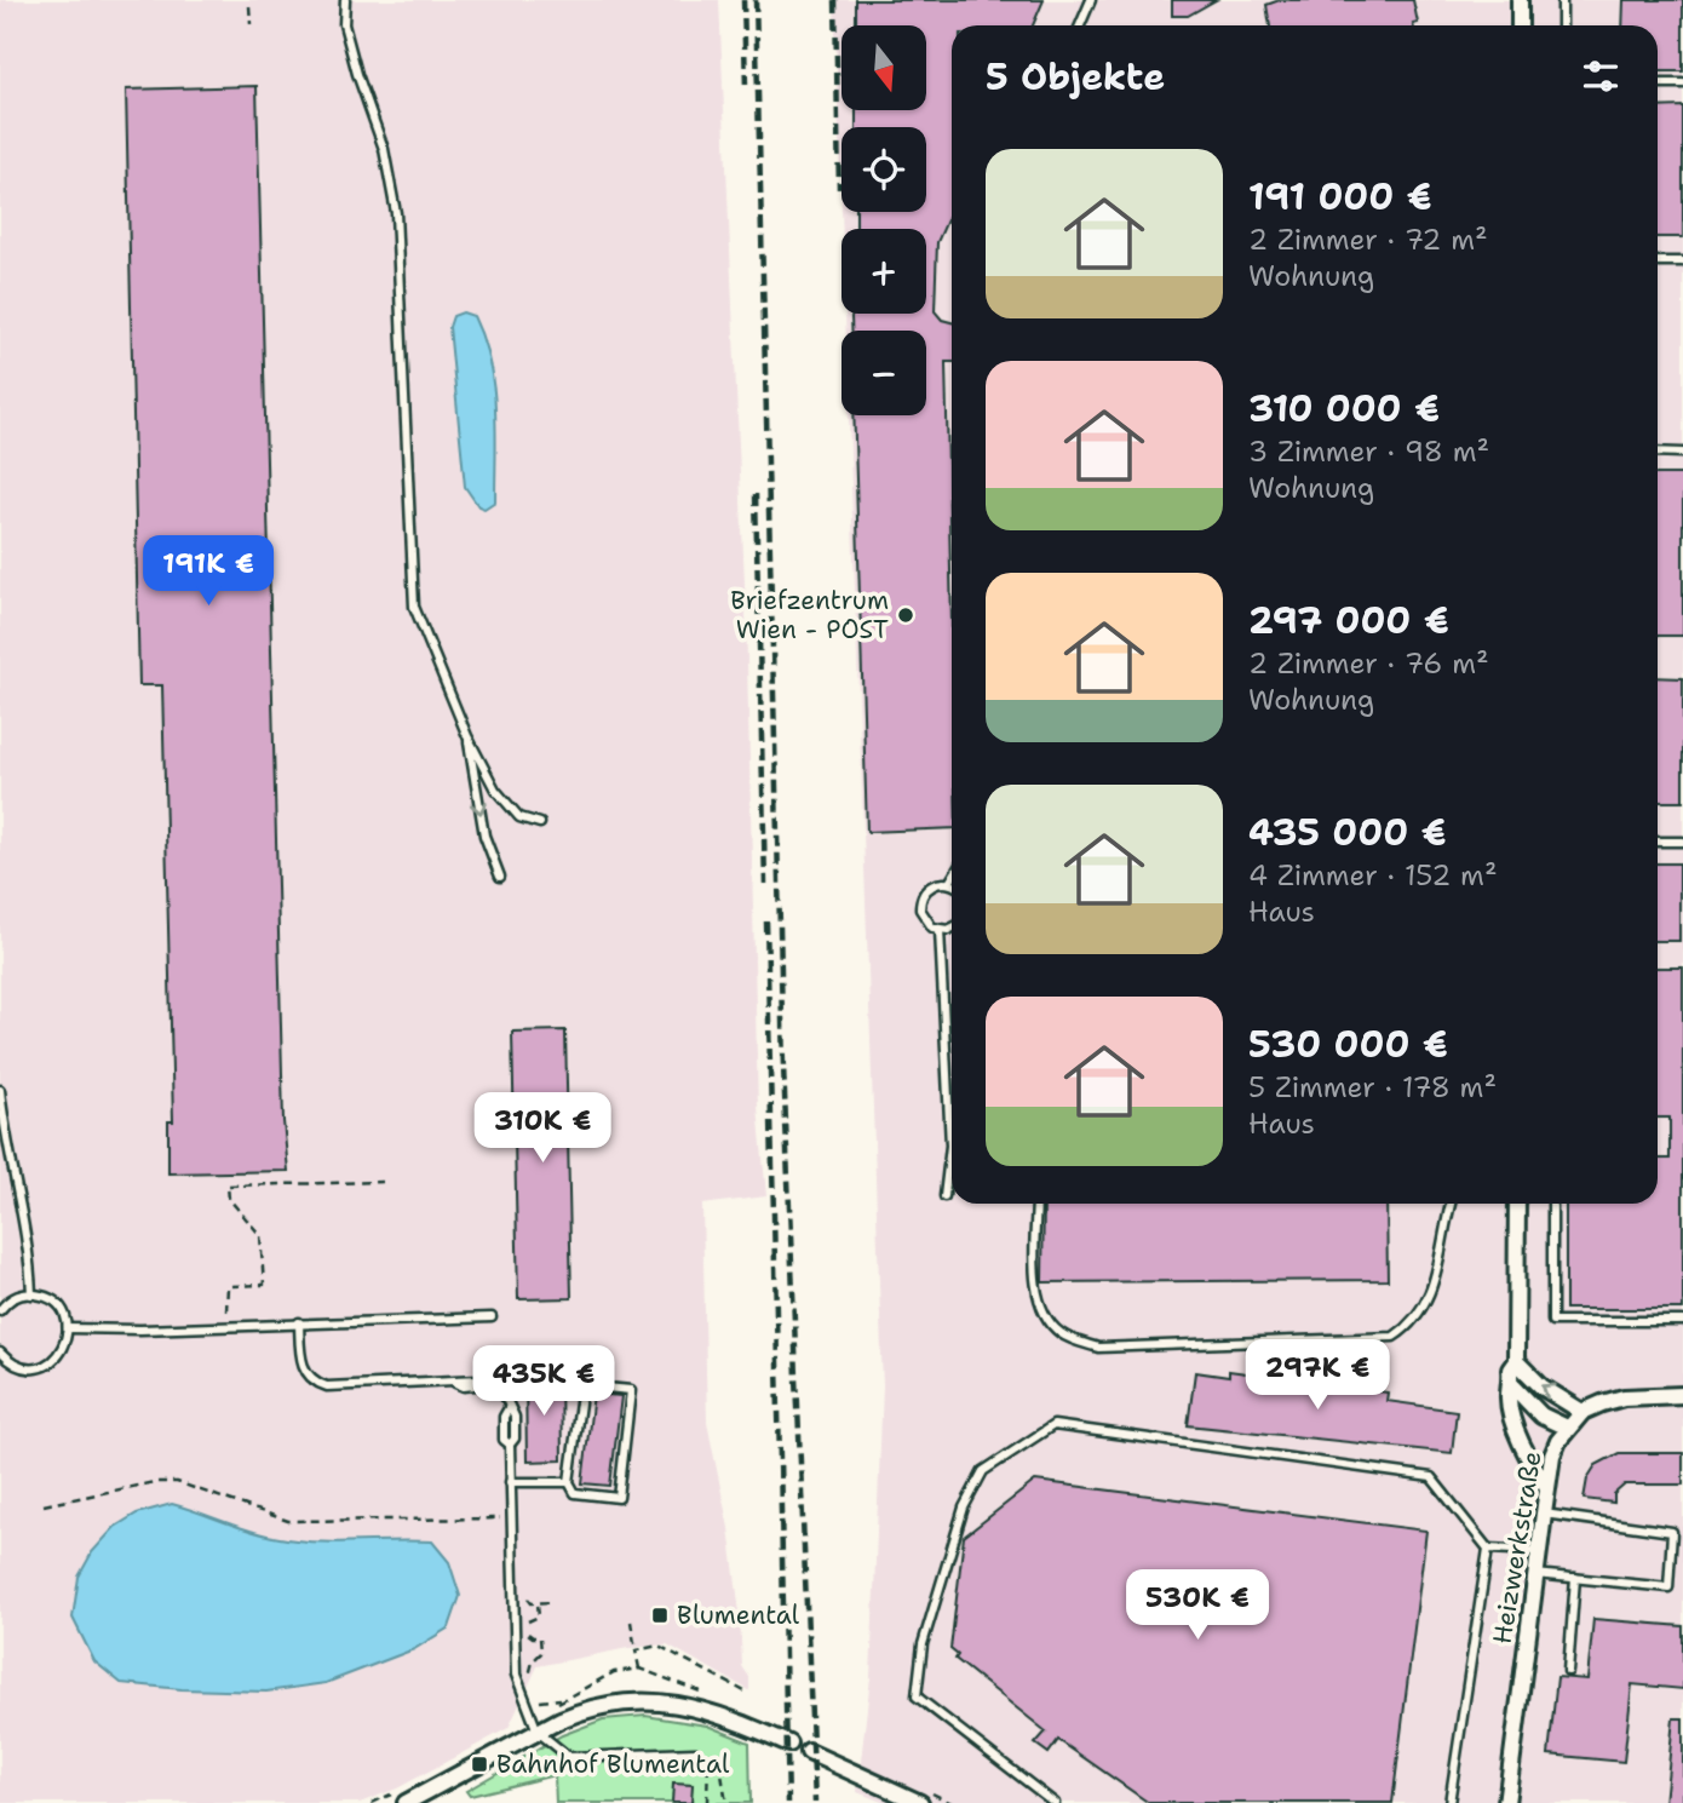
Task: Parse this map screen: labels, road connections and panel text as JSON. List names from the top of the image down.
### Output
{
  "streets": {
    "street": ["Heizwerkstraße"]
  },
  "places": {
    "other": ["Briefzentrum Wien - POST"],
    "transit": ["Blumental", "Bahnhof Blumental"]
  },
  "north": "bottom",
  "page": {
    "map_buttons": ["+", "−"],
    "heading": "5 Objekte",
    "list": [
      {
        "name": "191 000 €",
        "note": "2 Zimmer · 72 m² · Wohnung"
      },
      {
        "name": "310 000 €",
        "note": "3 Zimmer · 98 m² · Wohnung"
      },
      {
        "name": "297 000 €",
        "note": "2 Zimmer · 76 m² · Wohnung"
      },
      {
        "name": "435 000 €",
        "note": "4 Zimmer · 152 m² · Haus"
      },
      {
        "name": "530 000 €",
        "note": "5 Zimmer · 178 m² · Haus"
      }
    ],
    "price": [
      "191K €",
      "310K €",
      "297K €",
      "435K €",
      "530K €"
    ]
  }
}
